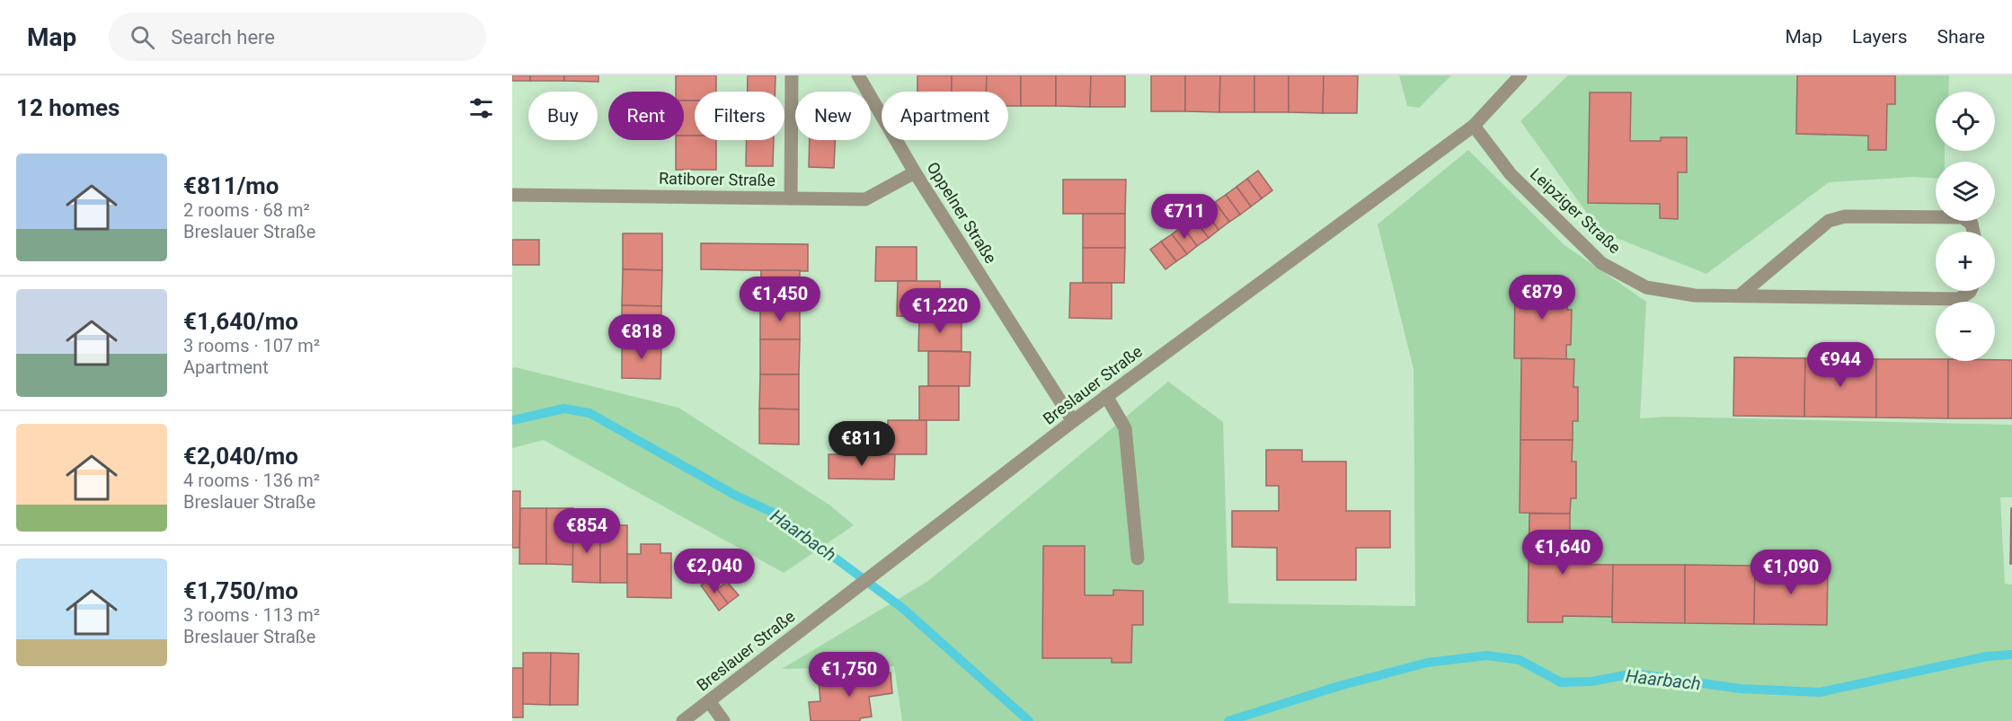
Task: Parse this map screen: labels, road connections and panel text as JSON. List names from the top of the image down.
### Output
{
  "streets": {
    "street": [
      "Ratiborer Straße",
      "Leipziger Straße",
      "Oppelner Straße",
      "Breslauer Straße"
    ]
  },
  "crossings": [
    ["Ratiborer Straße", "Oppelner Straße"],
    ["Leipziger Straße", "Breslauer Straße"],
    ["Oppelner Straße", "Breslauer Straße"]
  ],
  "water": ["Haarbach"],
  "page": {
    "header": "Map",
    "search": "Search here",
    "nav": ["Map", "Layers", "Share"],
    "heading": "12 homes",
    "map_buttons": ["+", "−"],
    "chip": [
      "Buy",
      "Rent",
      "Filters",
      "New",
      "Apartment"
    ],
    "list": [
      {
        "name": "€811/mo",
        "note": "2 rooms · 68 m² · Breslauer Straße"
      },
      {
        "name": "€1,640/mo",
        "note": "3 rooms · 107 m² · Apartment"
      },
      {
        "name": "€2,040/mo",
        "note": "4 rooms · 136 m² · Breslauer Straße"
      },
      {
        "name": "€1,750/mo",
        "note": "3 rooms · 113 m² · Breslauer Straße"
      }
    ],
    "price": [
      "€711",
      "€879",
      "€1,450",
      "€1,220",
      "€818",
      "€944",
      "€811",
      "€854",
      "€1,640",
      "€2,040",
      "€1,090",
      "€1,750"
    ]
  }
}
